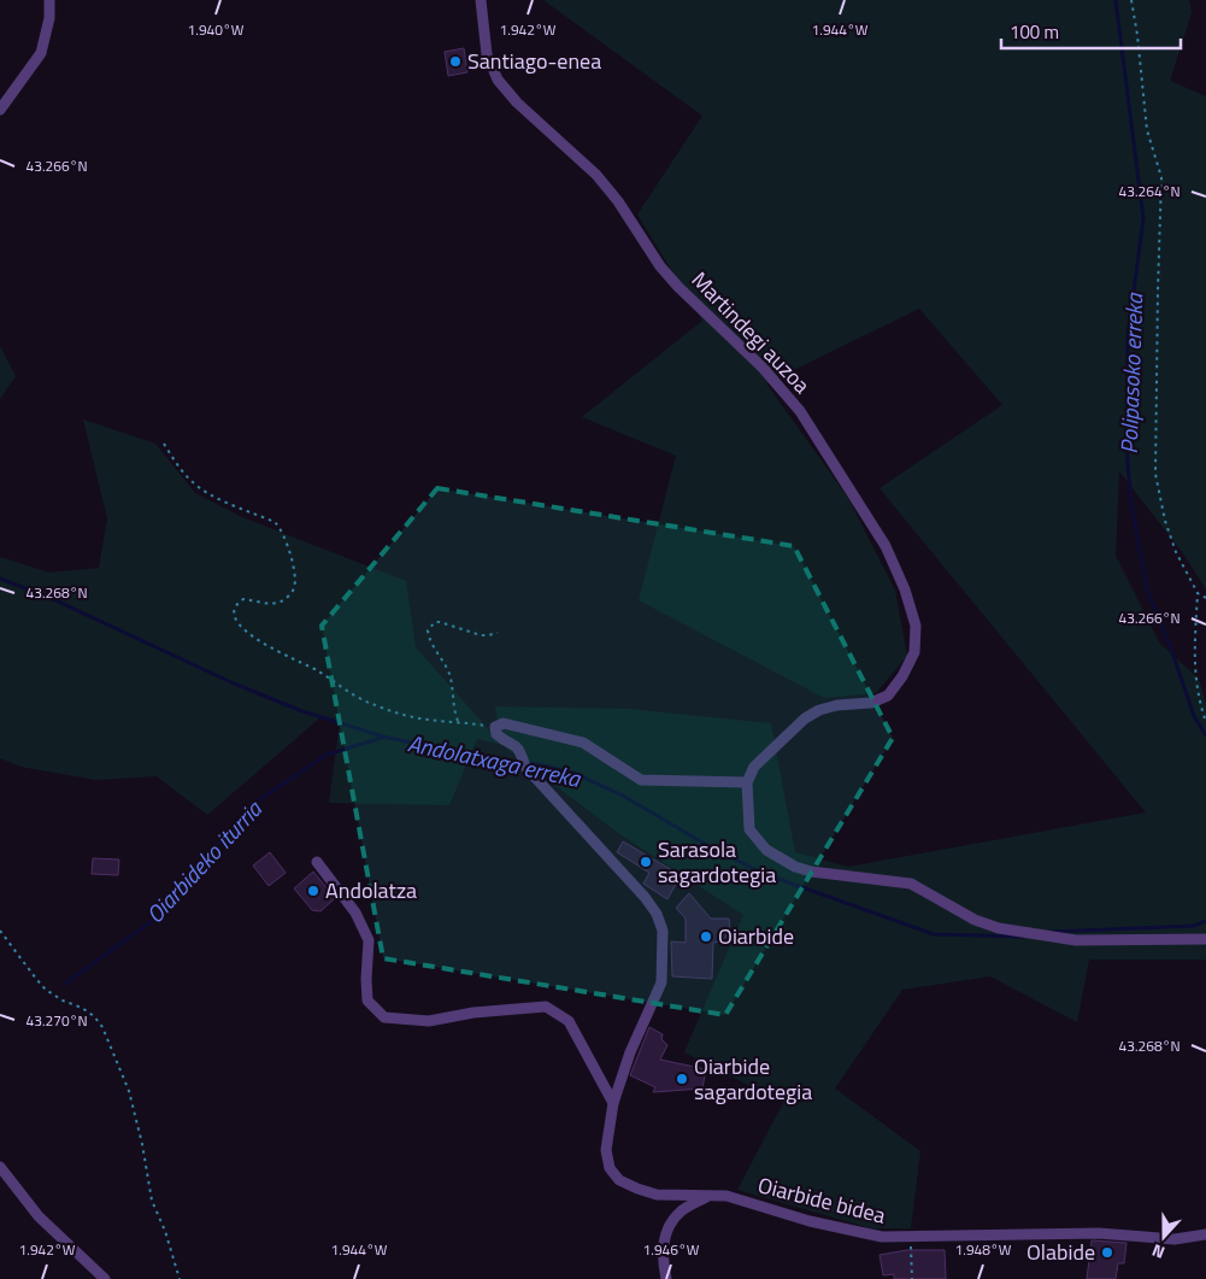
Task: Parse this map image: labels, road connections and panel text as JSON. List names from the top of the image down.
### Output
{
  "streets": {
    "street": ["Martindegi auzoa", "Oiarbide bidea"]
  },
  "water": ["Polipasoko erreka", "Andolatxaga erreka", "Oiarbideko iturria"],
  "places": [
    "Santiago-enea",
    "Sarasola sagardotegia",
    "Andolatza",
    "Oiarbide",
    "Oiarbide sagardotegia",
    "Olabide"
  ],
  "scale_bar": "100 m",
  "north": "bottom",
  "coordinates": [
    "1.942°W",
    "1.944°W",
    "1.940°W",
    "43.266°N",
    "43.264°N",
    "43.268°N",
    "43.270°N",
    "1.946°W",
    "1.948°W"
  ]
}
